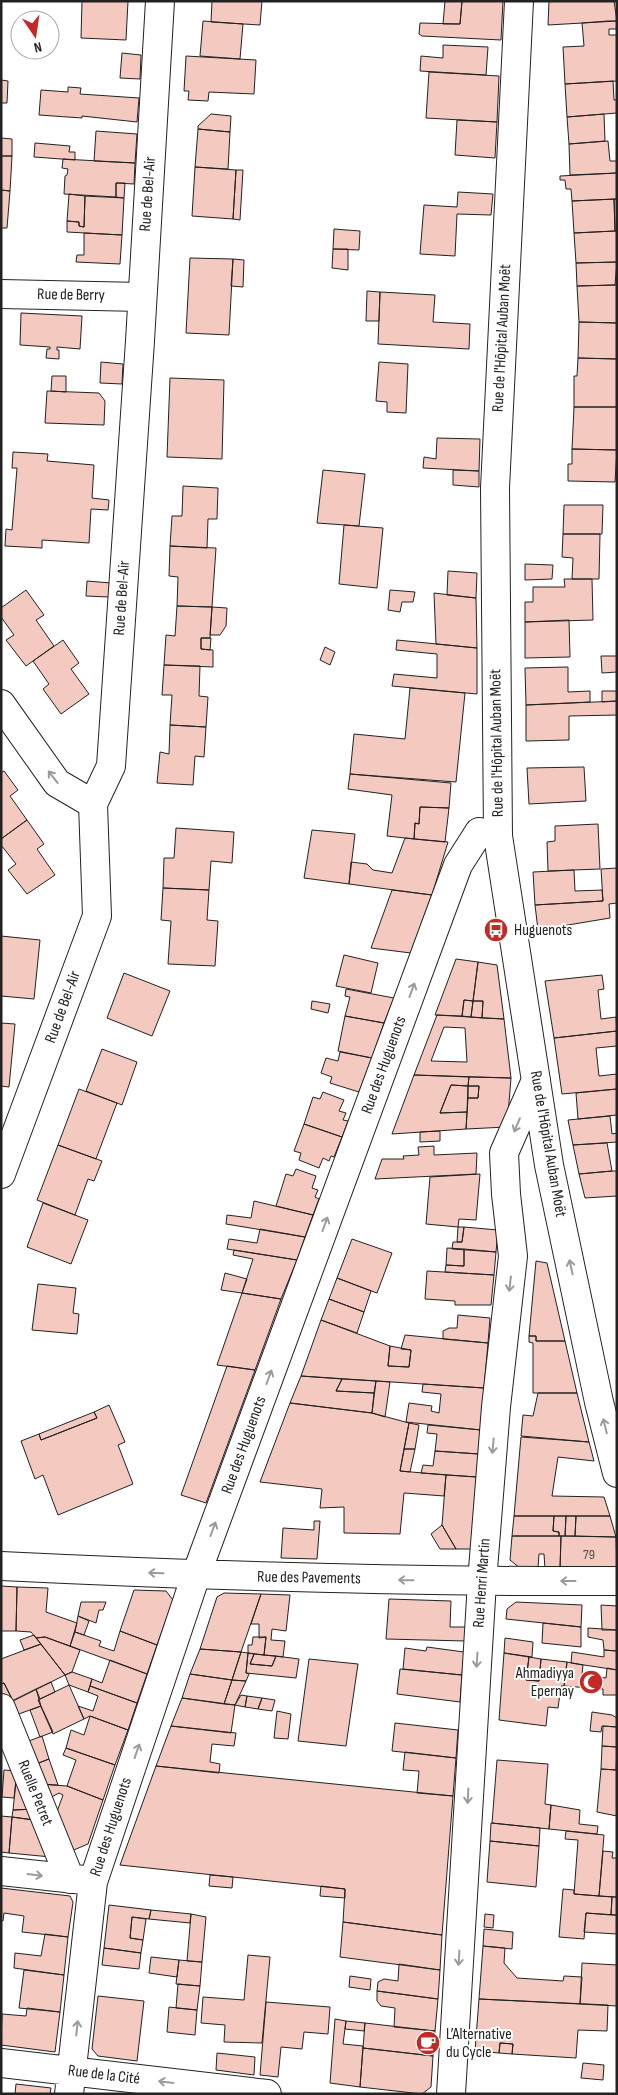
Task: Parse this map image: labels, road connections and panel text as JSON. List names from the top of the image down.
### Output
{
  "streets": {
    "street": [
      "Rue de Bel-Air",
      "Rue de Berry",
      "Rue de l'Hôpital Auban Moët",
      "Rue des Huguenots",
      "Rue des Pavements",
      "Rue Henri Martin",
      "Ruelle Petret",
      "Rue de la Cité"
    ]
  },
  "crossings": [
    ["Rue de Bel-Air", "Rue de Berry"],
    ["Rue de l'Hôpital Auban Moët", "Rue des Huguenots"],
    ["Rue de l'Hôpital Auban Moët", "Rue Henri Martin"],
    ["Rue des Huguenots", "Rue des Pavements"],
    ["Rue des Huguenots", "Ruelle Petret"],
    ["Rue des Huguenots", "Rue de la Cité"],
    ["Rue des Pavements", "Rue Henri Martin"]
  ],
  "one_way": [
    "Rue des Huguenots",
    "Rue des Pavements",
    "Rue Henri Martin",
    "Rue de la Cité"
  ],
  "places": {
    "bus stop": ["Huguenots"],
    "mosque": ["Ahmadiyya Epernay"],
    "cafe": ["L’Alternative du Cycle"]
  },
  "house_numbers": ["79"],
  "north": "bottom"
}
